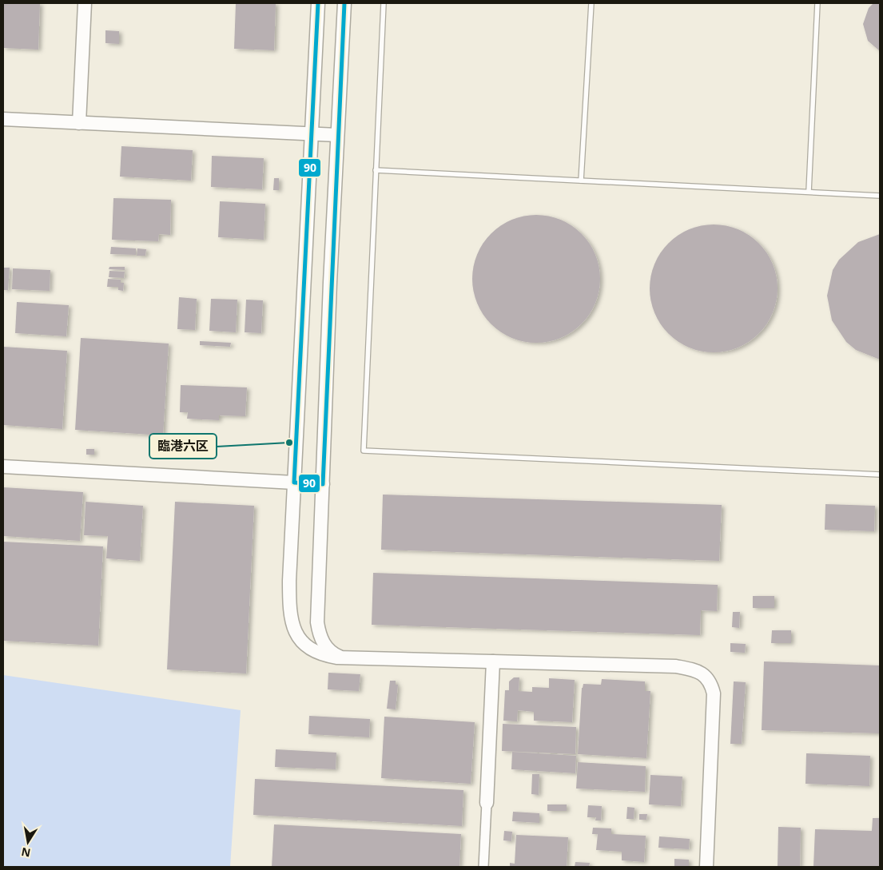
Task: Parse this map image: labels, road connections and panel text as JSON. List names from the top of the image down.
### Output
{
  "places": ["臨港六区"],
  "lines": ["transit line 90"],
  "north": "bottom"
}
